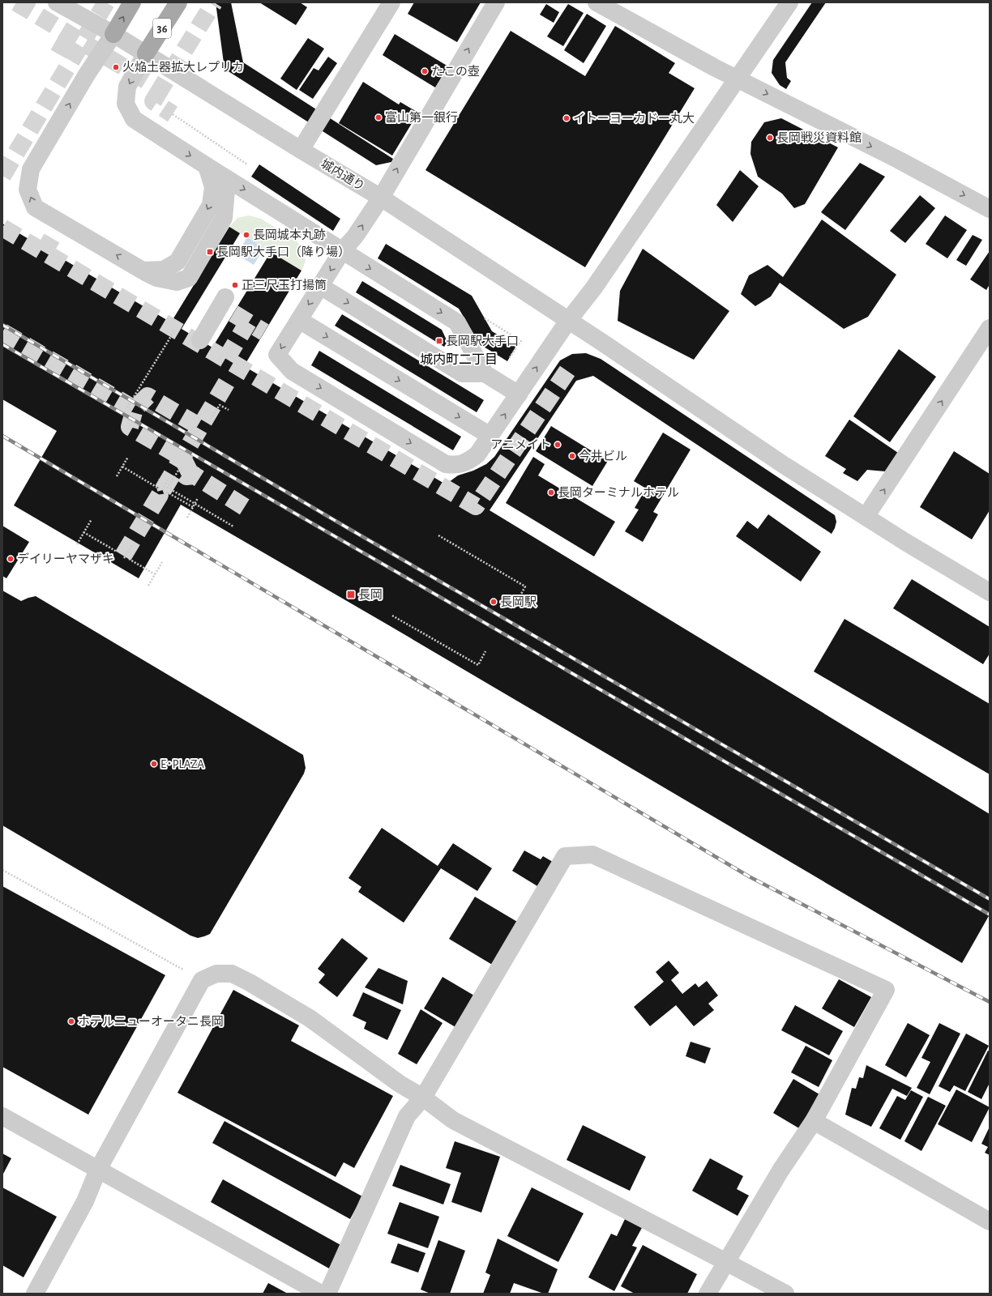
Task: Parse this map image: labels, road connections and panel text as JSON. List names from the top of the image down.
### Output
{
  "streets": {
    "main road": ["36"],
    "street": ["城内通り"]
  },
  "crossings": [
    ["36", "城内通り"]
  ],
  "districts": ["城内町二丁目"],
  "places": {
    "other": [
      "火焔土器拡大レプリカ",
      "たこの壺",
      "富山第一銀行",
      "イトーヨーカドー丸大",
      "長岡戦災資料館",
      "長岡城本丸跡",
      "正三尺玉打揚筒",
      "アニメイト",
      "今井ビル",
      "長岡ターミナルホテル",
      "デイリーヤマザキ",
      "長岡駅",
      "E･PLAZA",
      "ホテルニューオータニ長岡"
    ],
    "transit": ["長岡駅大手口（降り場）", "長岡駅大手口", "長岡"]
  }
}
